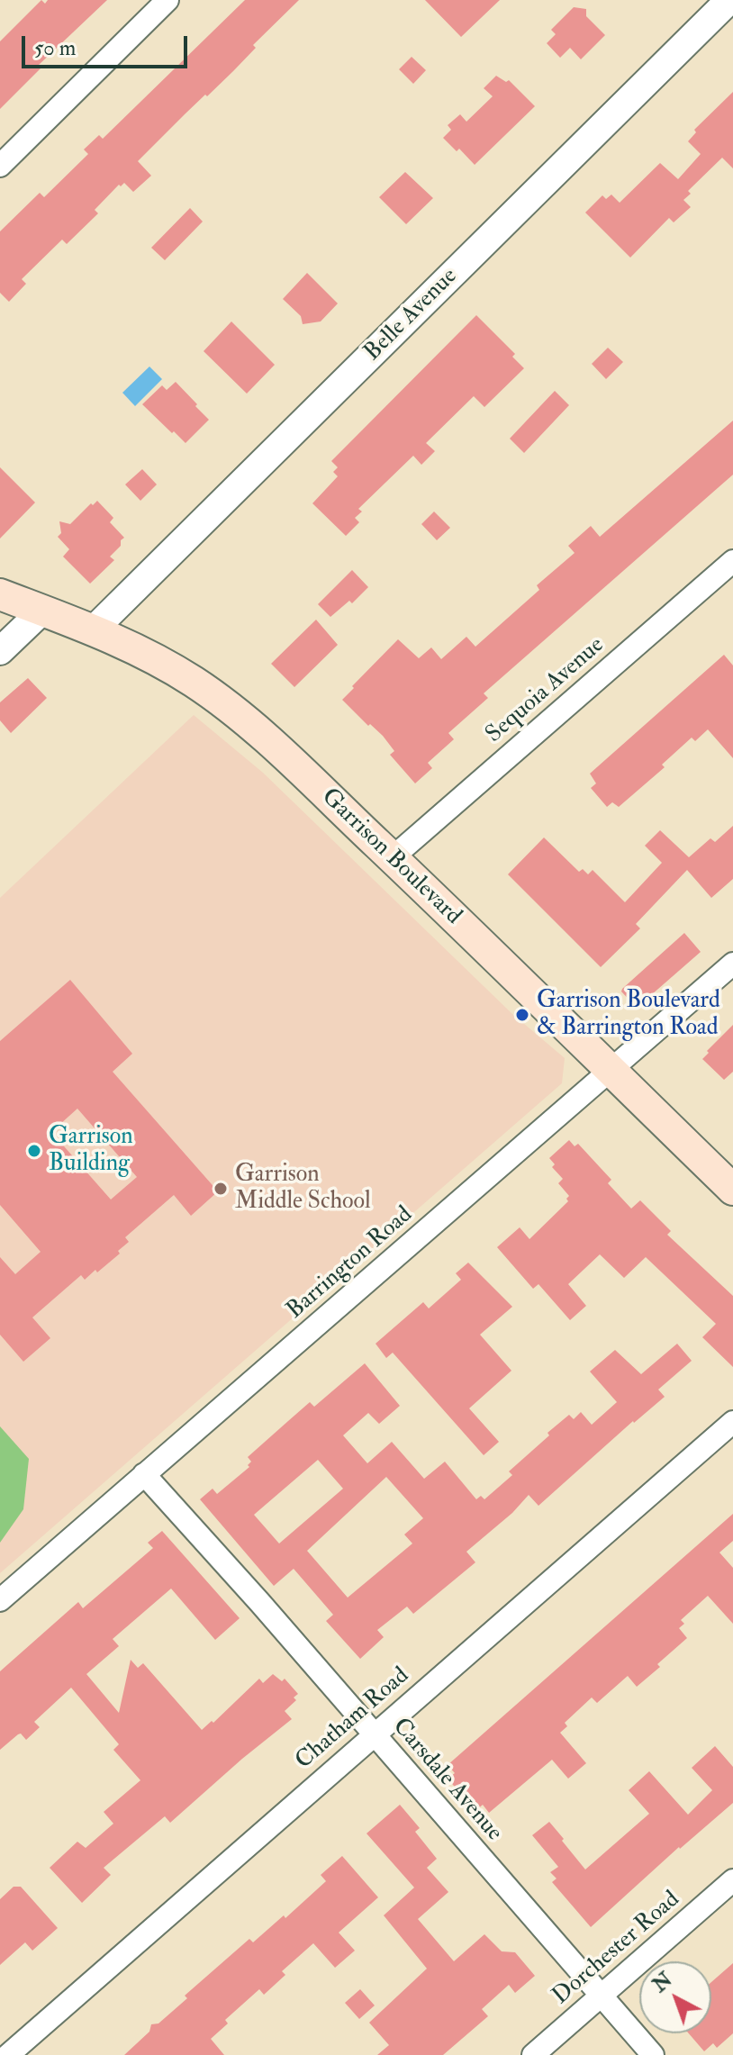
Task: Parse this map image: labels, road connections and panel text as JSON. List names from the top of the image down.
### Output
{
  "streets": {
    "main road": ["Garrison Boulevard"],
    "street": [
      "Belle Avenue",
      "Sequoia Avenue",
      "Barrington Road",
      "Chatham Road",
      "Carsdale Avenue",
      "Dorchester Road"
    ]
  },
  "crossings": [
    ["Belle Avenue", "Garrison Boulevard"],
    ["Sequoia Avenue", "Garrison Boulevard"],
    ["Garrison Boulevard", "Barrington Road"],
    ["Barrington Road", "Carsdale Avenue"],
    ["Chatham Road", "Carsdale Avenue"],
    ["Carsdale Avenue", "Dorchester Road"]
  ],
  "places": ["Garrison Boulevard & Barrington Road", "Garrison Building", "Garrison Middle School"],
  "scale_bar": "50 m",
  "north": "top left"
}
